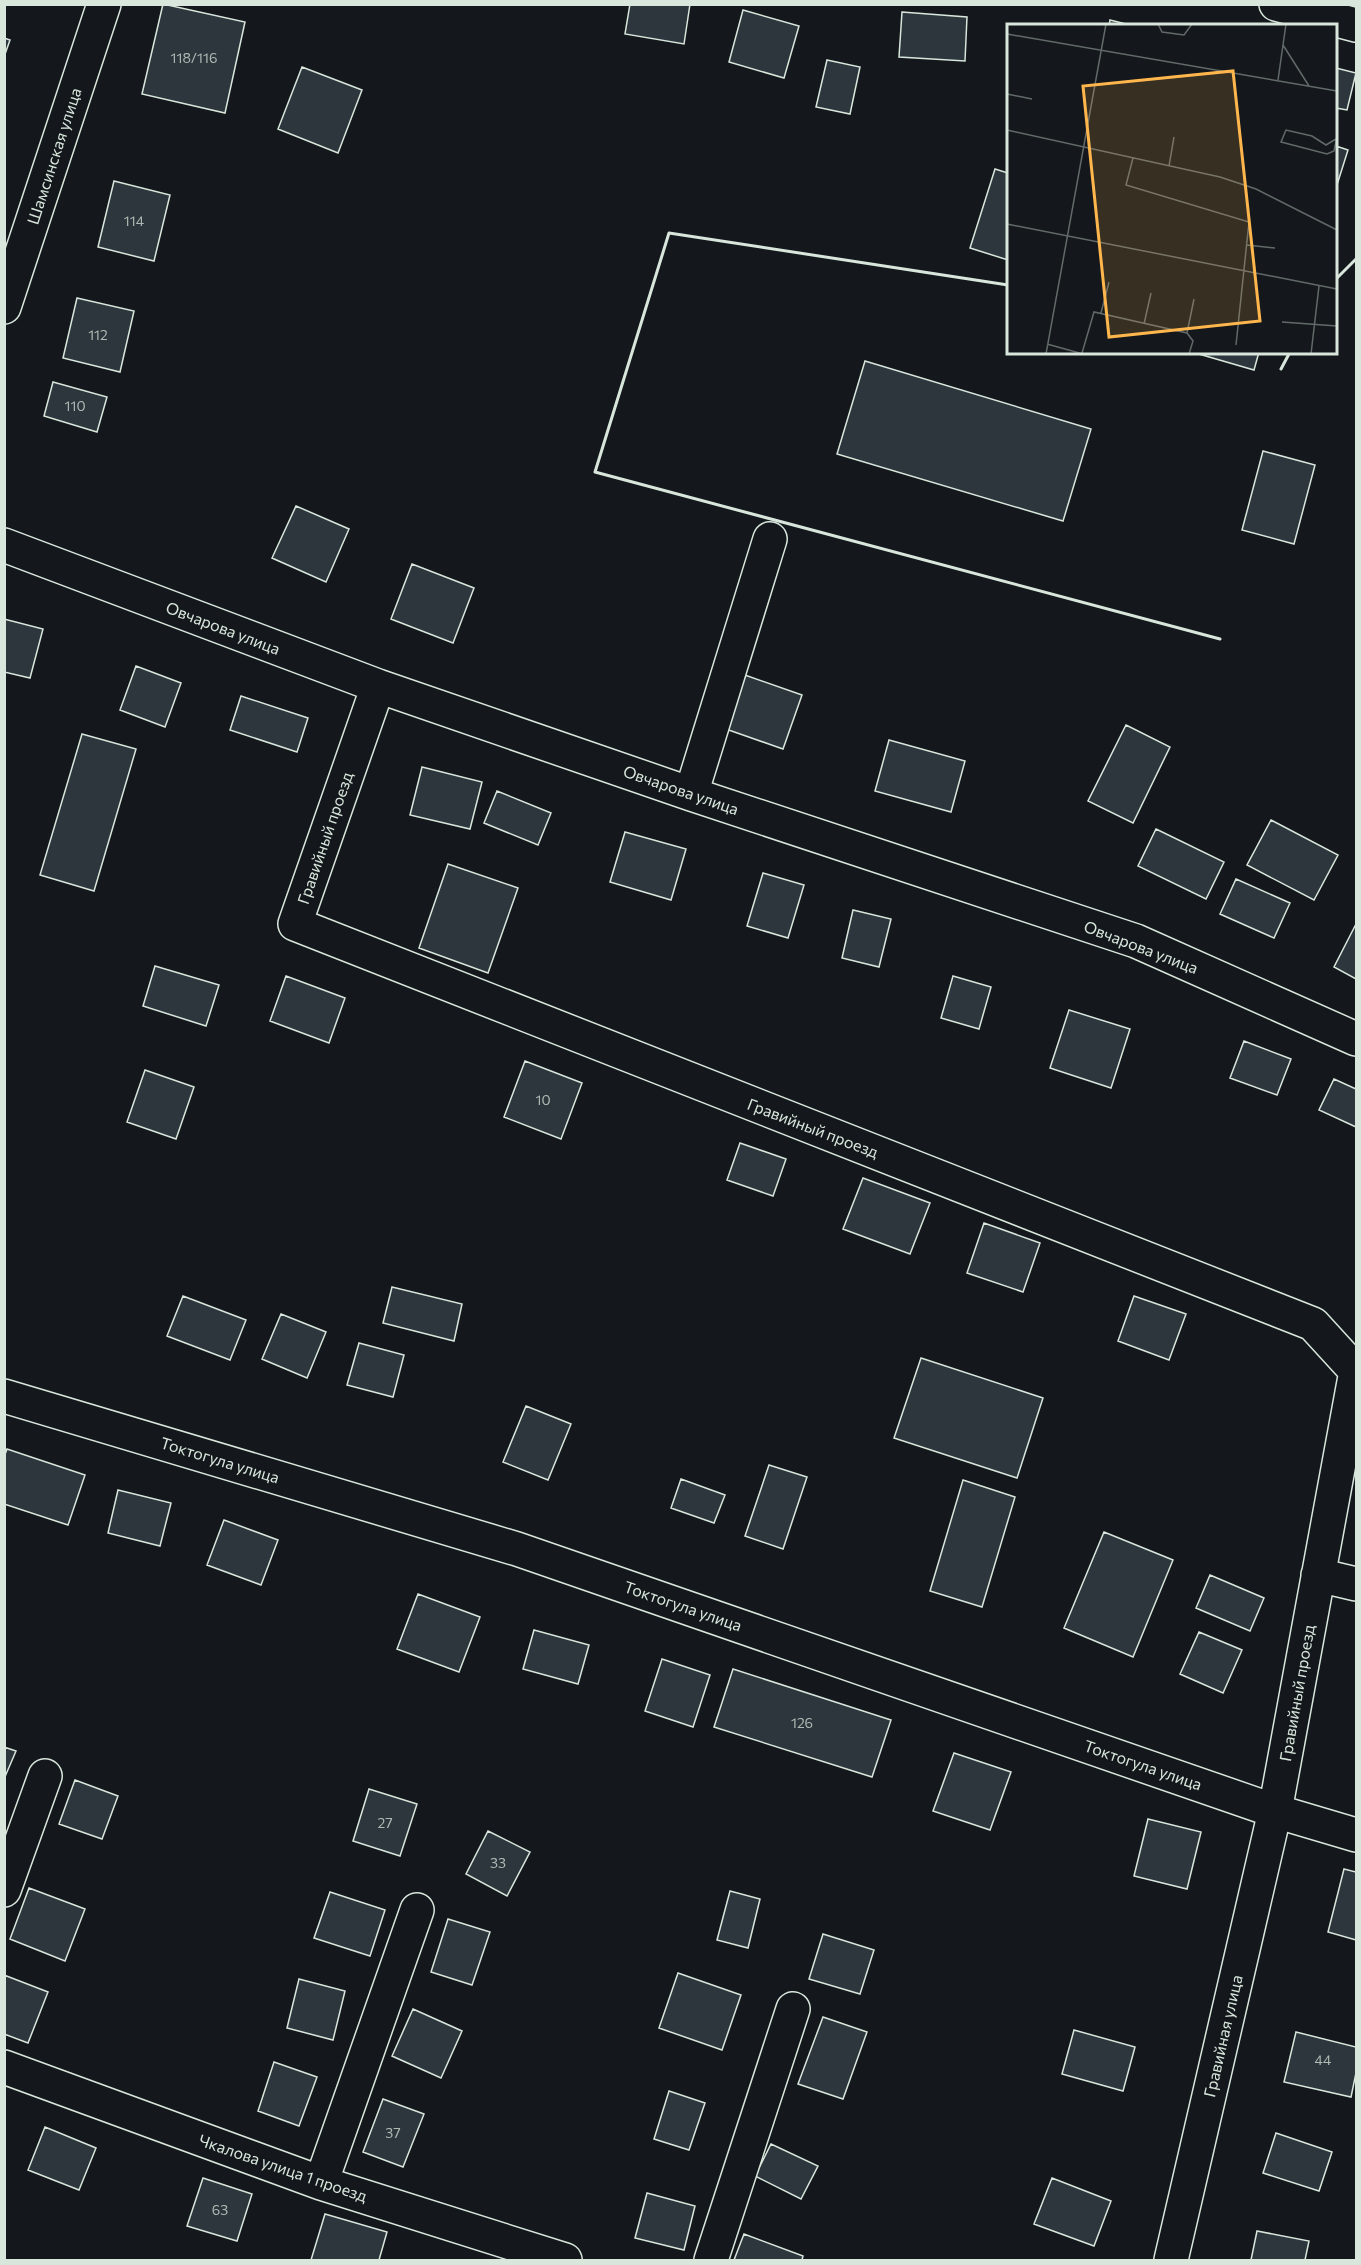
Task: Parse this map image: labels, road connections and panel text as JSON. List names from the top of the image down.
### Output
{
  "streets": {
    "street": [
      "Шамсинская улица",
      "Овчарова улица",
      "Гравийный проезд",
      "Токтогула улица",
      "Гравийная улица",
      "Чкалова улица 1 проезд"
    ]
  },
  "crossings": [
    ["Овчарова улица", "Гравийный проезд"],
    ["Гравийный проезд", "Токтогула улица"],
    ["Гравийный проезд", "Гравийная улица"],
    ["Токтогула улица", "Гравийная улица"]
  ],
  "house_numbers": [
    "118/116",
    "114",
    "112",
    "110",
    "10",
    "126",
    "27",
    "33",
    "44",
    "37",
    "63"
  ]
}
